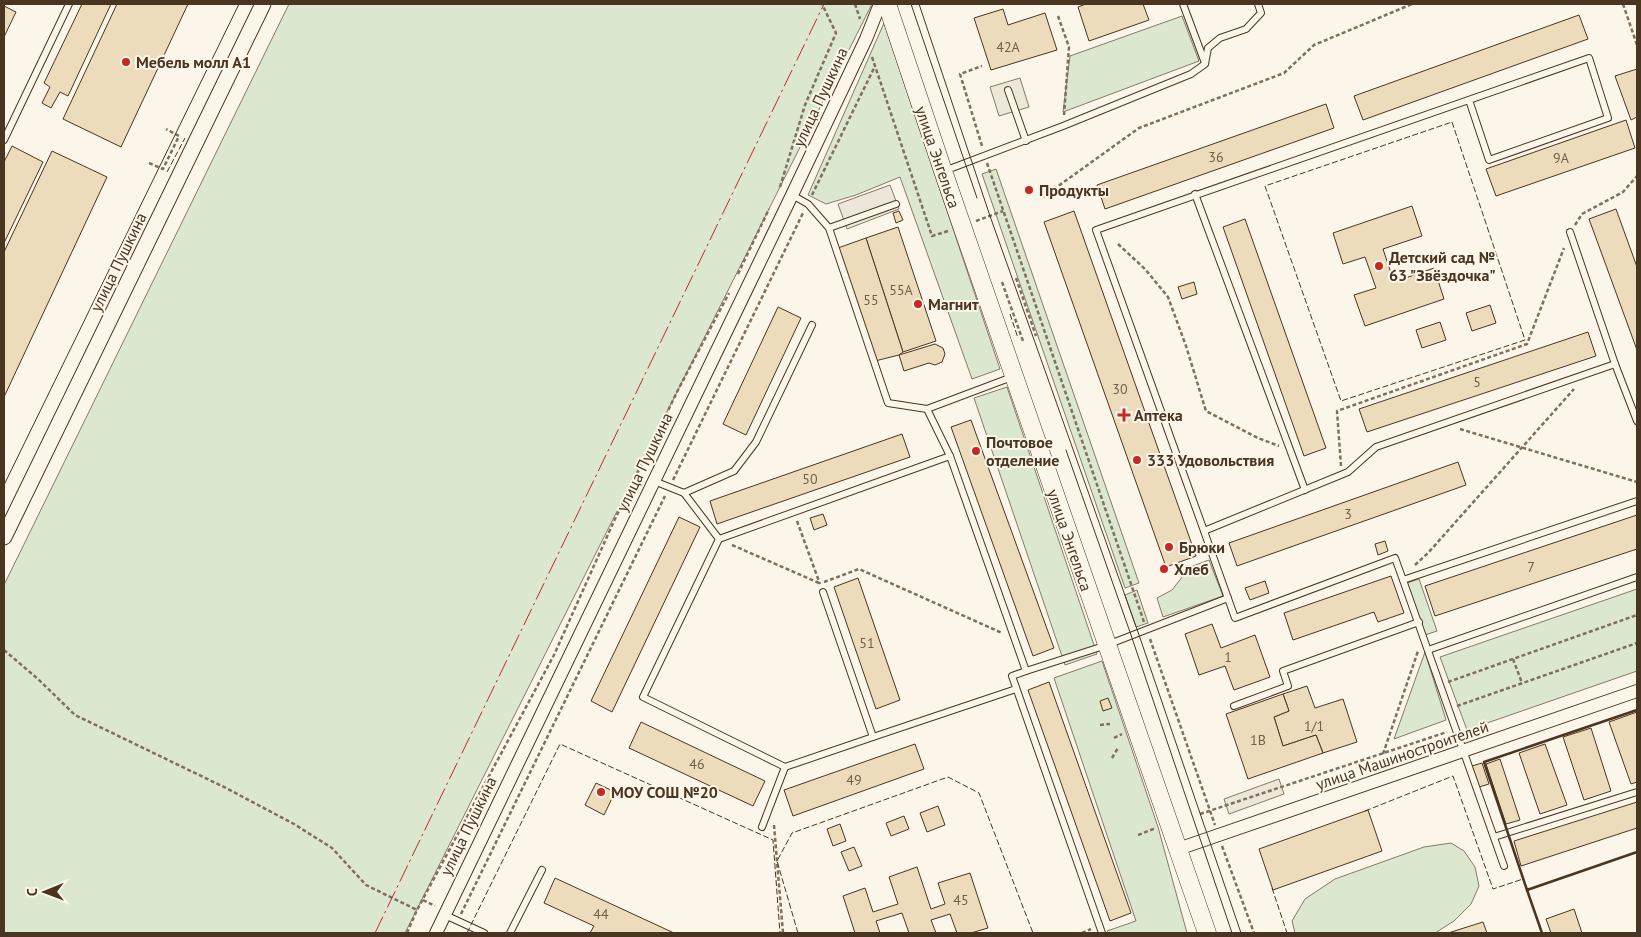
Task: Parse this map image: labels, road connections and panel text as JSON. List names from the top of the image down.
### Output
{
  "streets": {
    "main road": ["улица Энгельса"],
    "street": ["улица Пушкина", "улица Машиностроителей"]
  },
  "crossings": [
    ["улица Энгельса", "улица Машиностроителей"]
  ],
  "places": {
    "other": [
      "Мебель молл А1",
      "Продукты",
      "Детский сад № 63 \"Звёздочка\"",
      "Магнит",
      "Почтовое отделение",
      "333 Удовольствия",
      "Брюки",
      "Хлеб",
      "МОУ СОШ №20"
    ],
    "health": ["Аптека"]
  },
  "house_numbers": [
    "42А",
    "36",
    "9А",
    "55А",
    "55",
    "5",
    "30",
    "50",
    "3",
    "7",
    "51",
    "1",
    "1/1",
    "1В",
    "46",
    "49",
    "45",
    "44"
  ],
  "north": "left"
}
